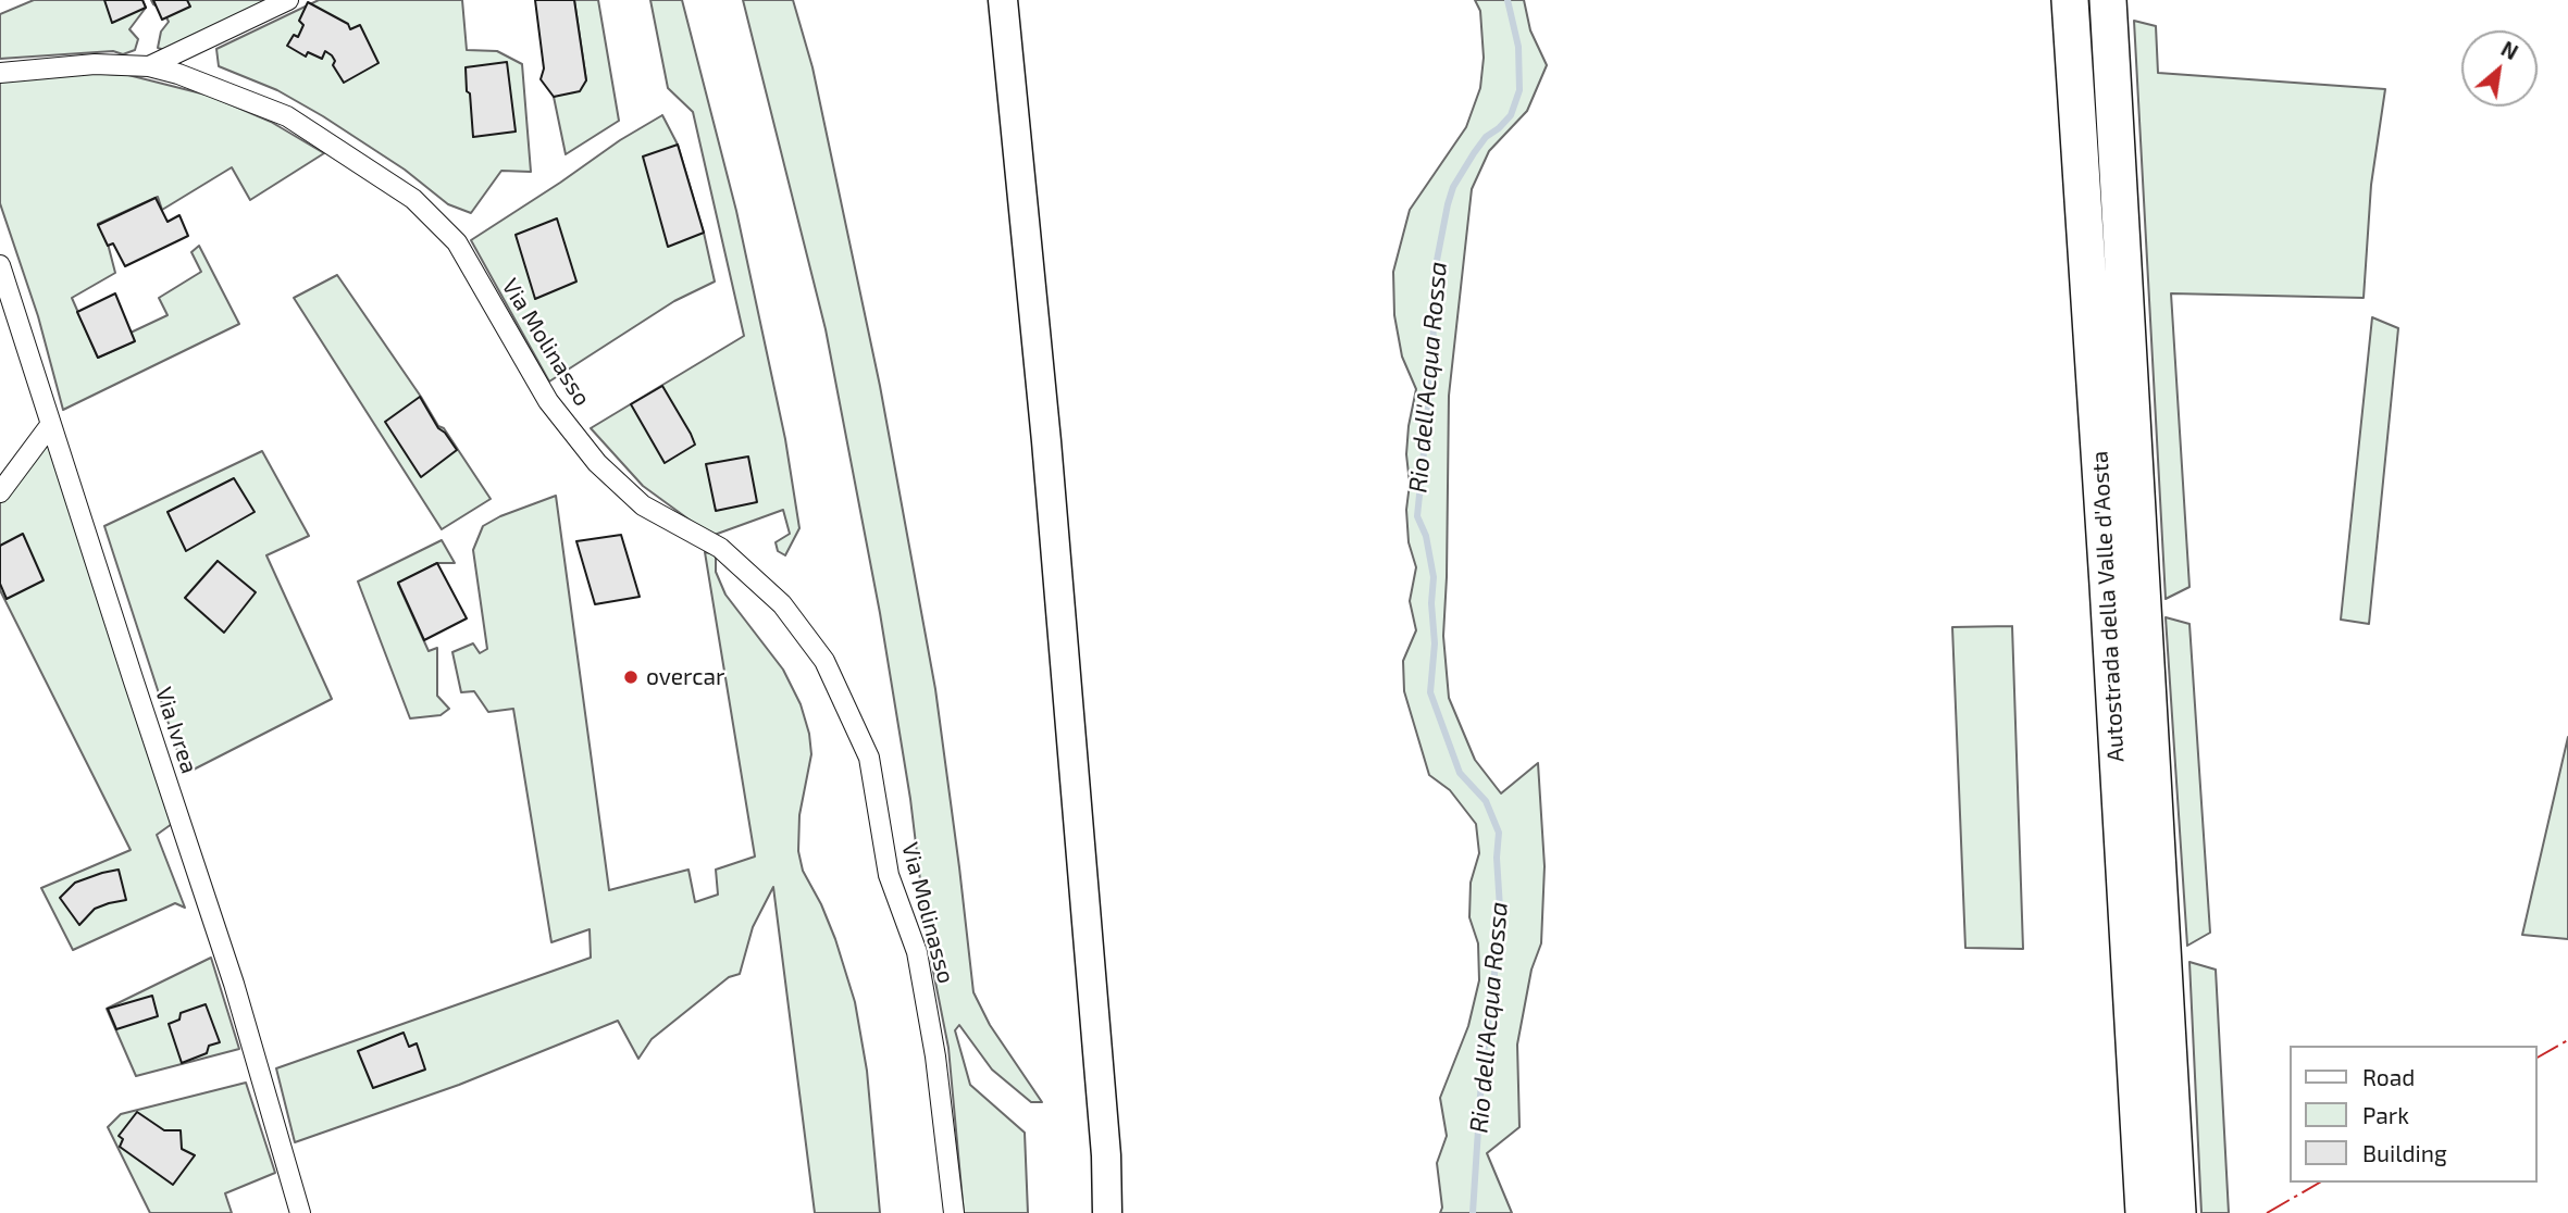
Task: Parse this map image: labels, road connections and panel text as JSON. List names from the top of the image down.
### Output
{
  "streets": {
    "highway": ["Autostrada della Valle d'Aosta"],
    "street": ["Via Molinasso", "Via Ivrea"]
  },
  "water": ["Rio dell'Acqua Rossa"],
  "places": ["overcar"],
  "legend": ["Road", "Park", "Building"],
  "north": "top right"
}
